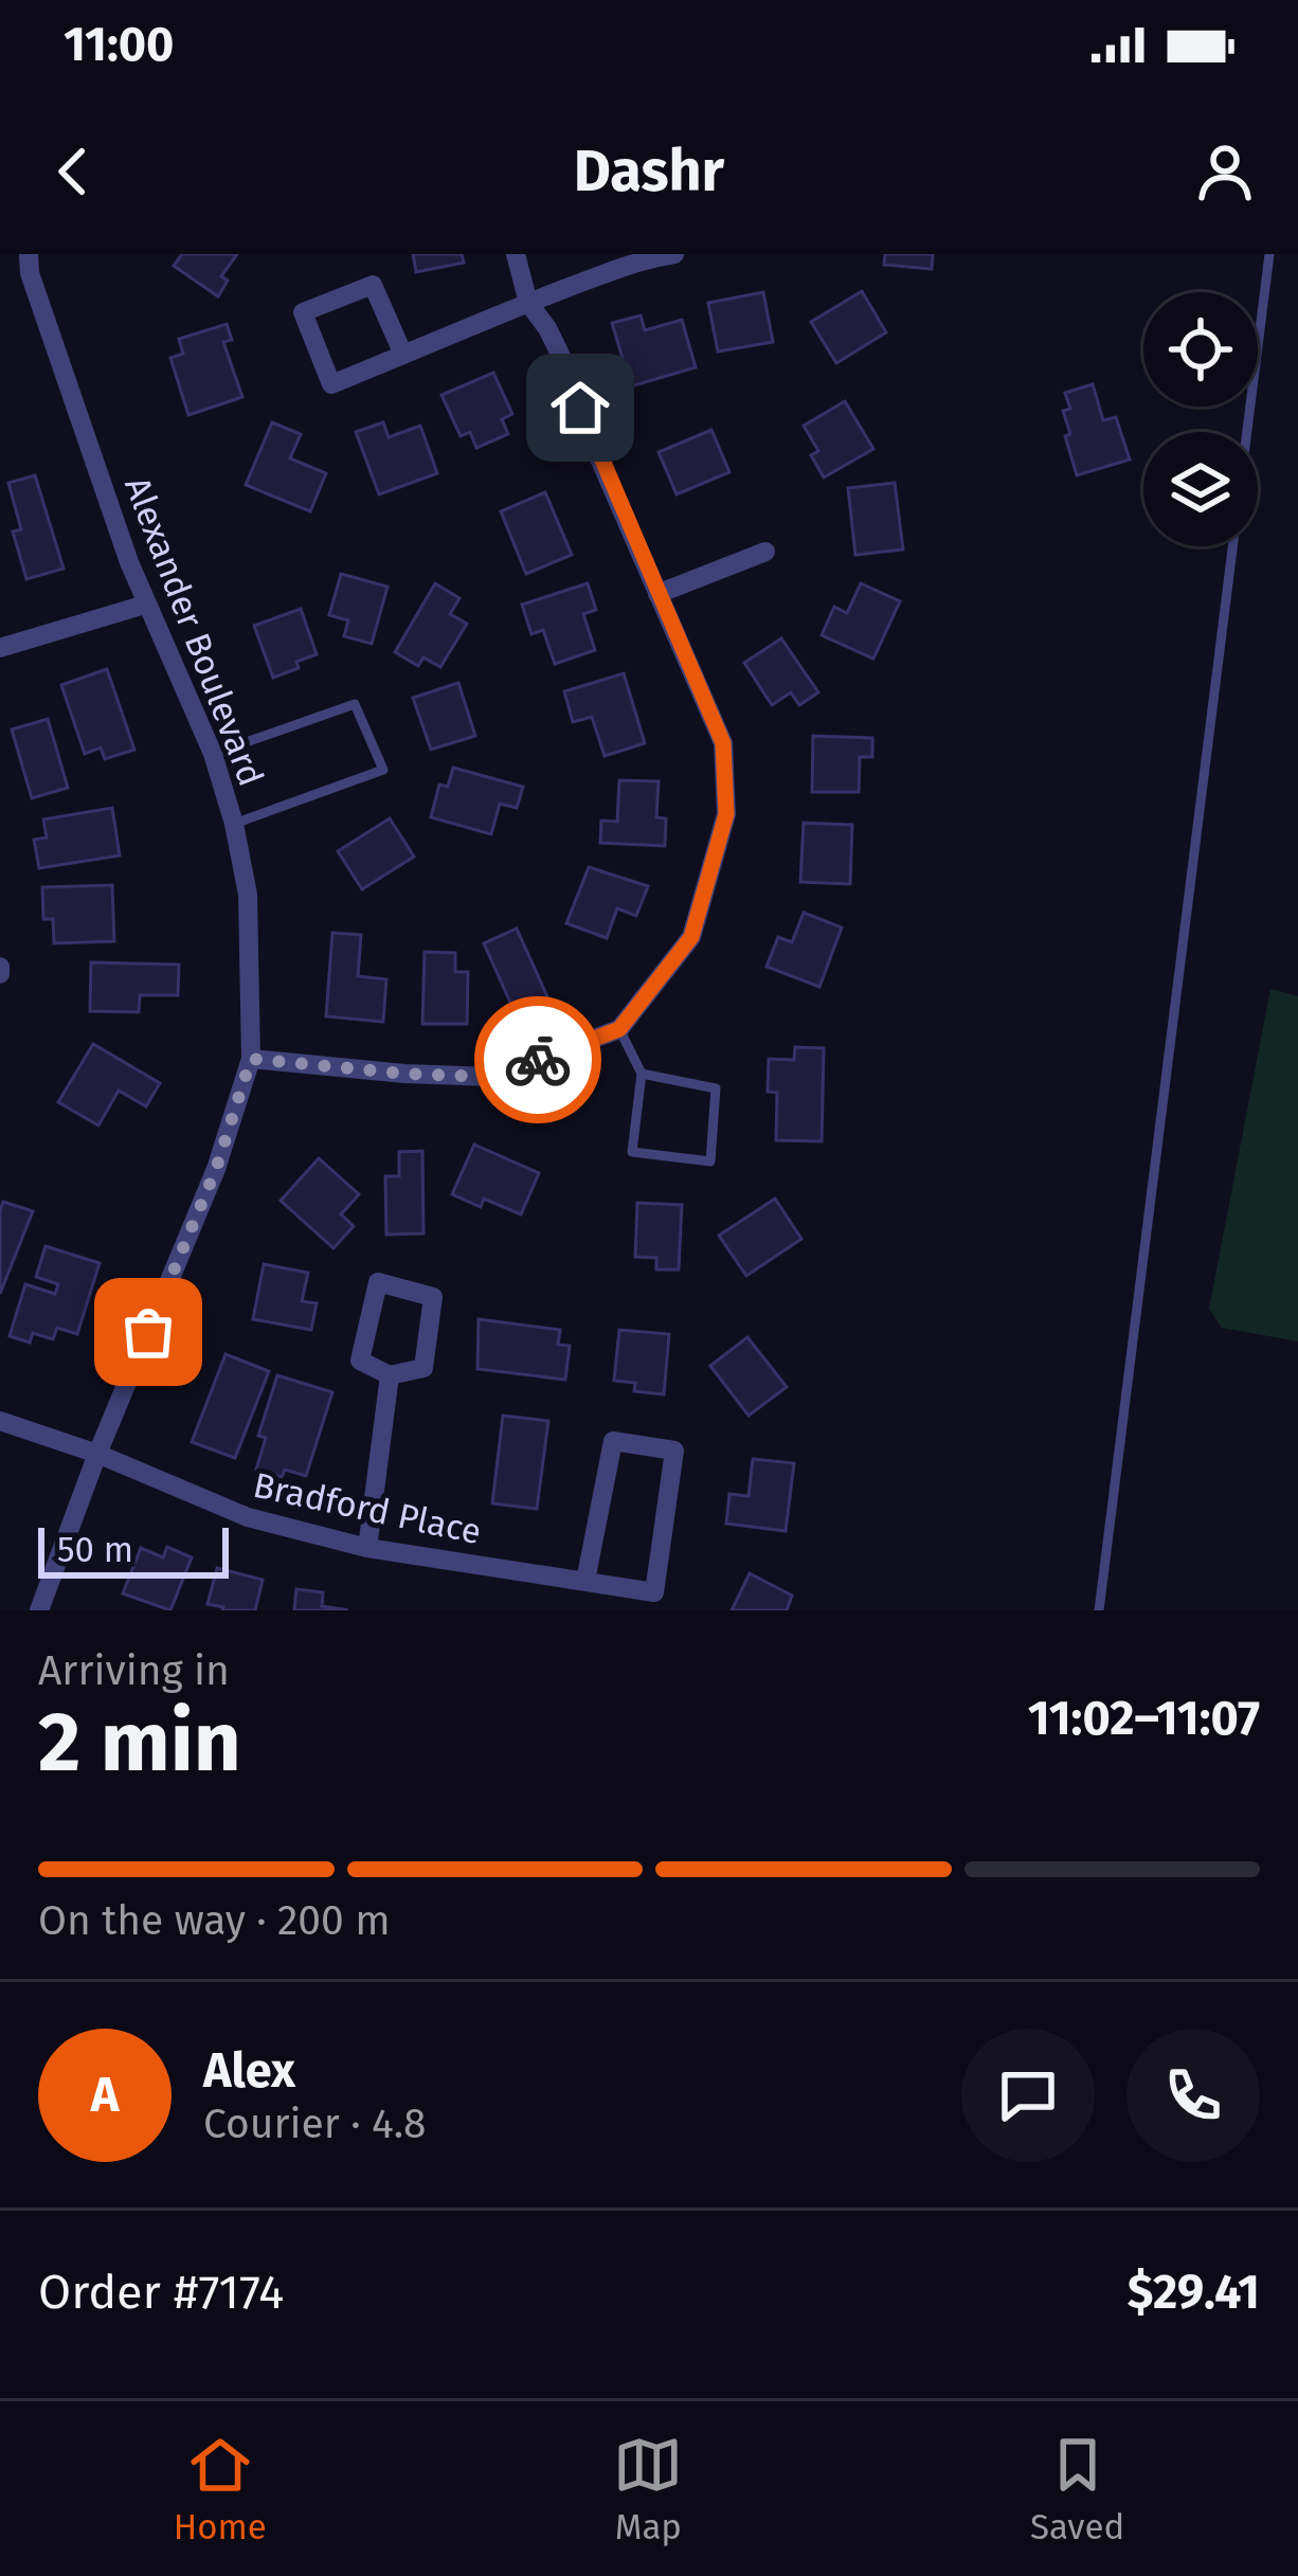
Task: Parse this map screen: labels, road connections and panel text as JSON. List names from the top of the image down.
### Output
{
  "streets": {
    "street": ["Alexander Boulevard", "Bradford Place"]
  },
  "crossings": [
    ["Alexander Boulevard", "Bradford Place"]
  ],
  "scale_bar": "50 m",
  "page": {
    "status": "11:00",
    "header": "Dashr",
    "scale": "50 m",
    "heading": ["2 min", "Arriving in", "11:02–11:07"],
    "panel": [
      "Alex",
      "Courier · 4.8",
      "Order #7174",
      "$29.41"
    ],
    "bar": "On the way · 200 m",
    "round": "A",
    "tabs": ["Home", "Map", "Saved"]
  }
}
